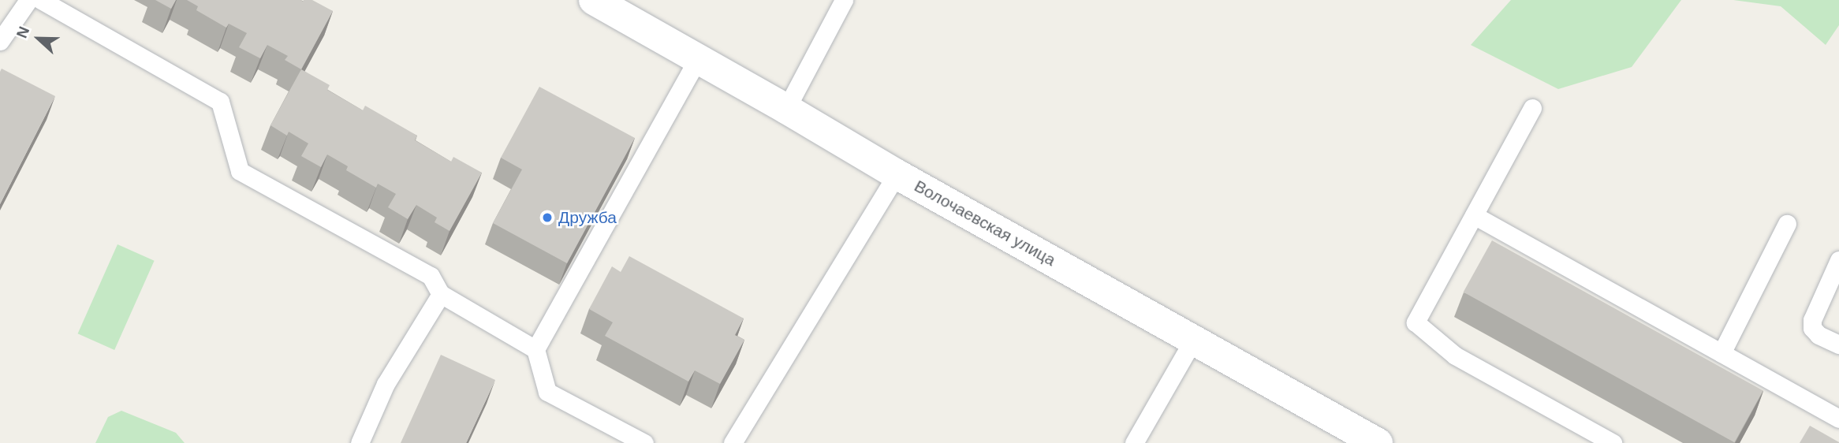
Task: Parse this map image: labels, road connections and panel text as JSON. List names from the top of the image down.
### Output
{
  "streets": {
    "street": ["Волочаевская улица"]
  },
  "places": ["Дружба"],
  "north": "left"
}
